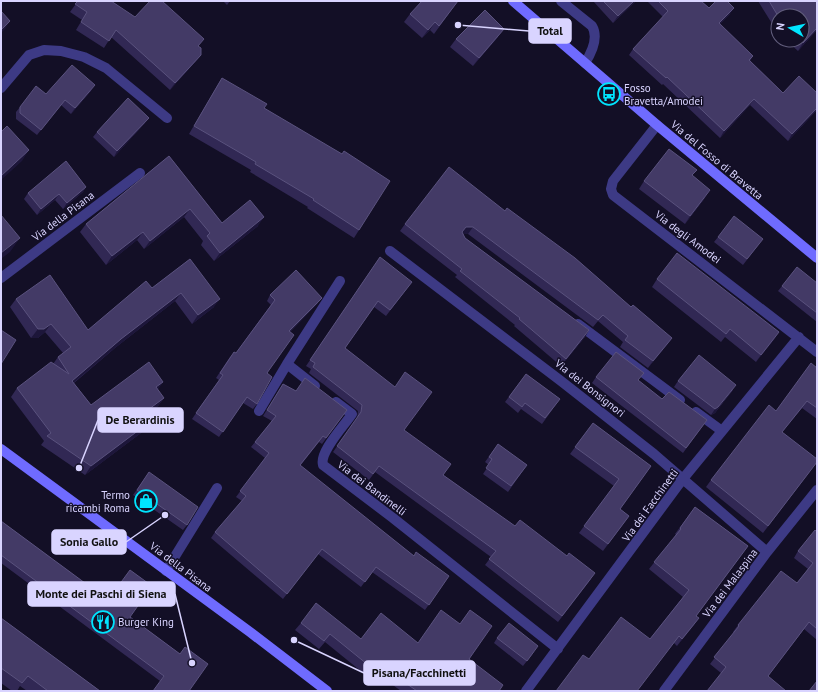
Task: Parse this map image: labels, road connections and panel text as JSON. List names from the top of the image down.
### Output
{
  "streets": {
    "main road": ["Via del Fosso di Bravetta", "Via della Pisana"],
    "street": [
      "Via degli Amodei",
      "Via dei Bonsignori",
      "Via dei Bandinelli",
      "Via dei Facchinetti",
      "Via dei Malaspina"
    ]
  },
  "crossings": [
    ["Via del Fosso di Bravetta", "Via degli Amodei"],
    ["Via degli Amodei", "Via dei Facchinetti"],
    ["Via dei Bonsignori", "Via dei Facchinetti"],
    ["Via dei Bonsignori", "Via dei Malaspina"],
    ["Via dei Bandinelli", "Via dei Facchinetti"]
  ],
  "places": {
    "other": [
      "Total",
      "De Berardinis",
      "Sonia Gallo",
      "Pisana/Facchinetti",
      "Monte dei Paschi di Siena"
    ],
    "bus stop": ["Fosso Bravetta/Amodei"],
    "shop": ["Termo ricambi Roma"],
    "restaurant": ["Burger King"]
  },
  "north": "left"
}
